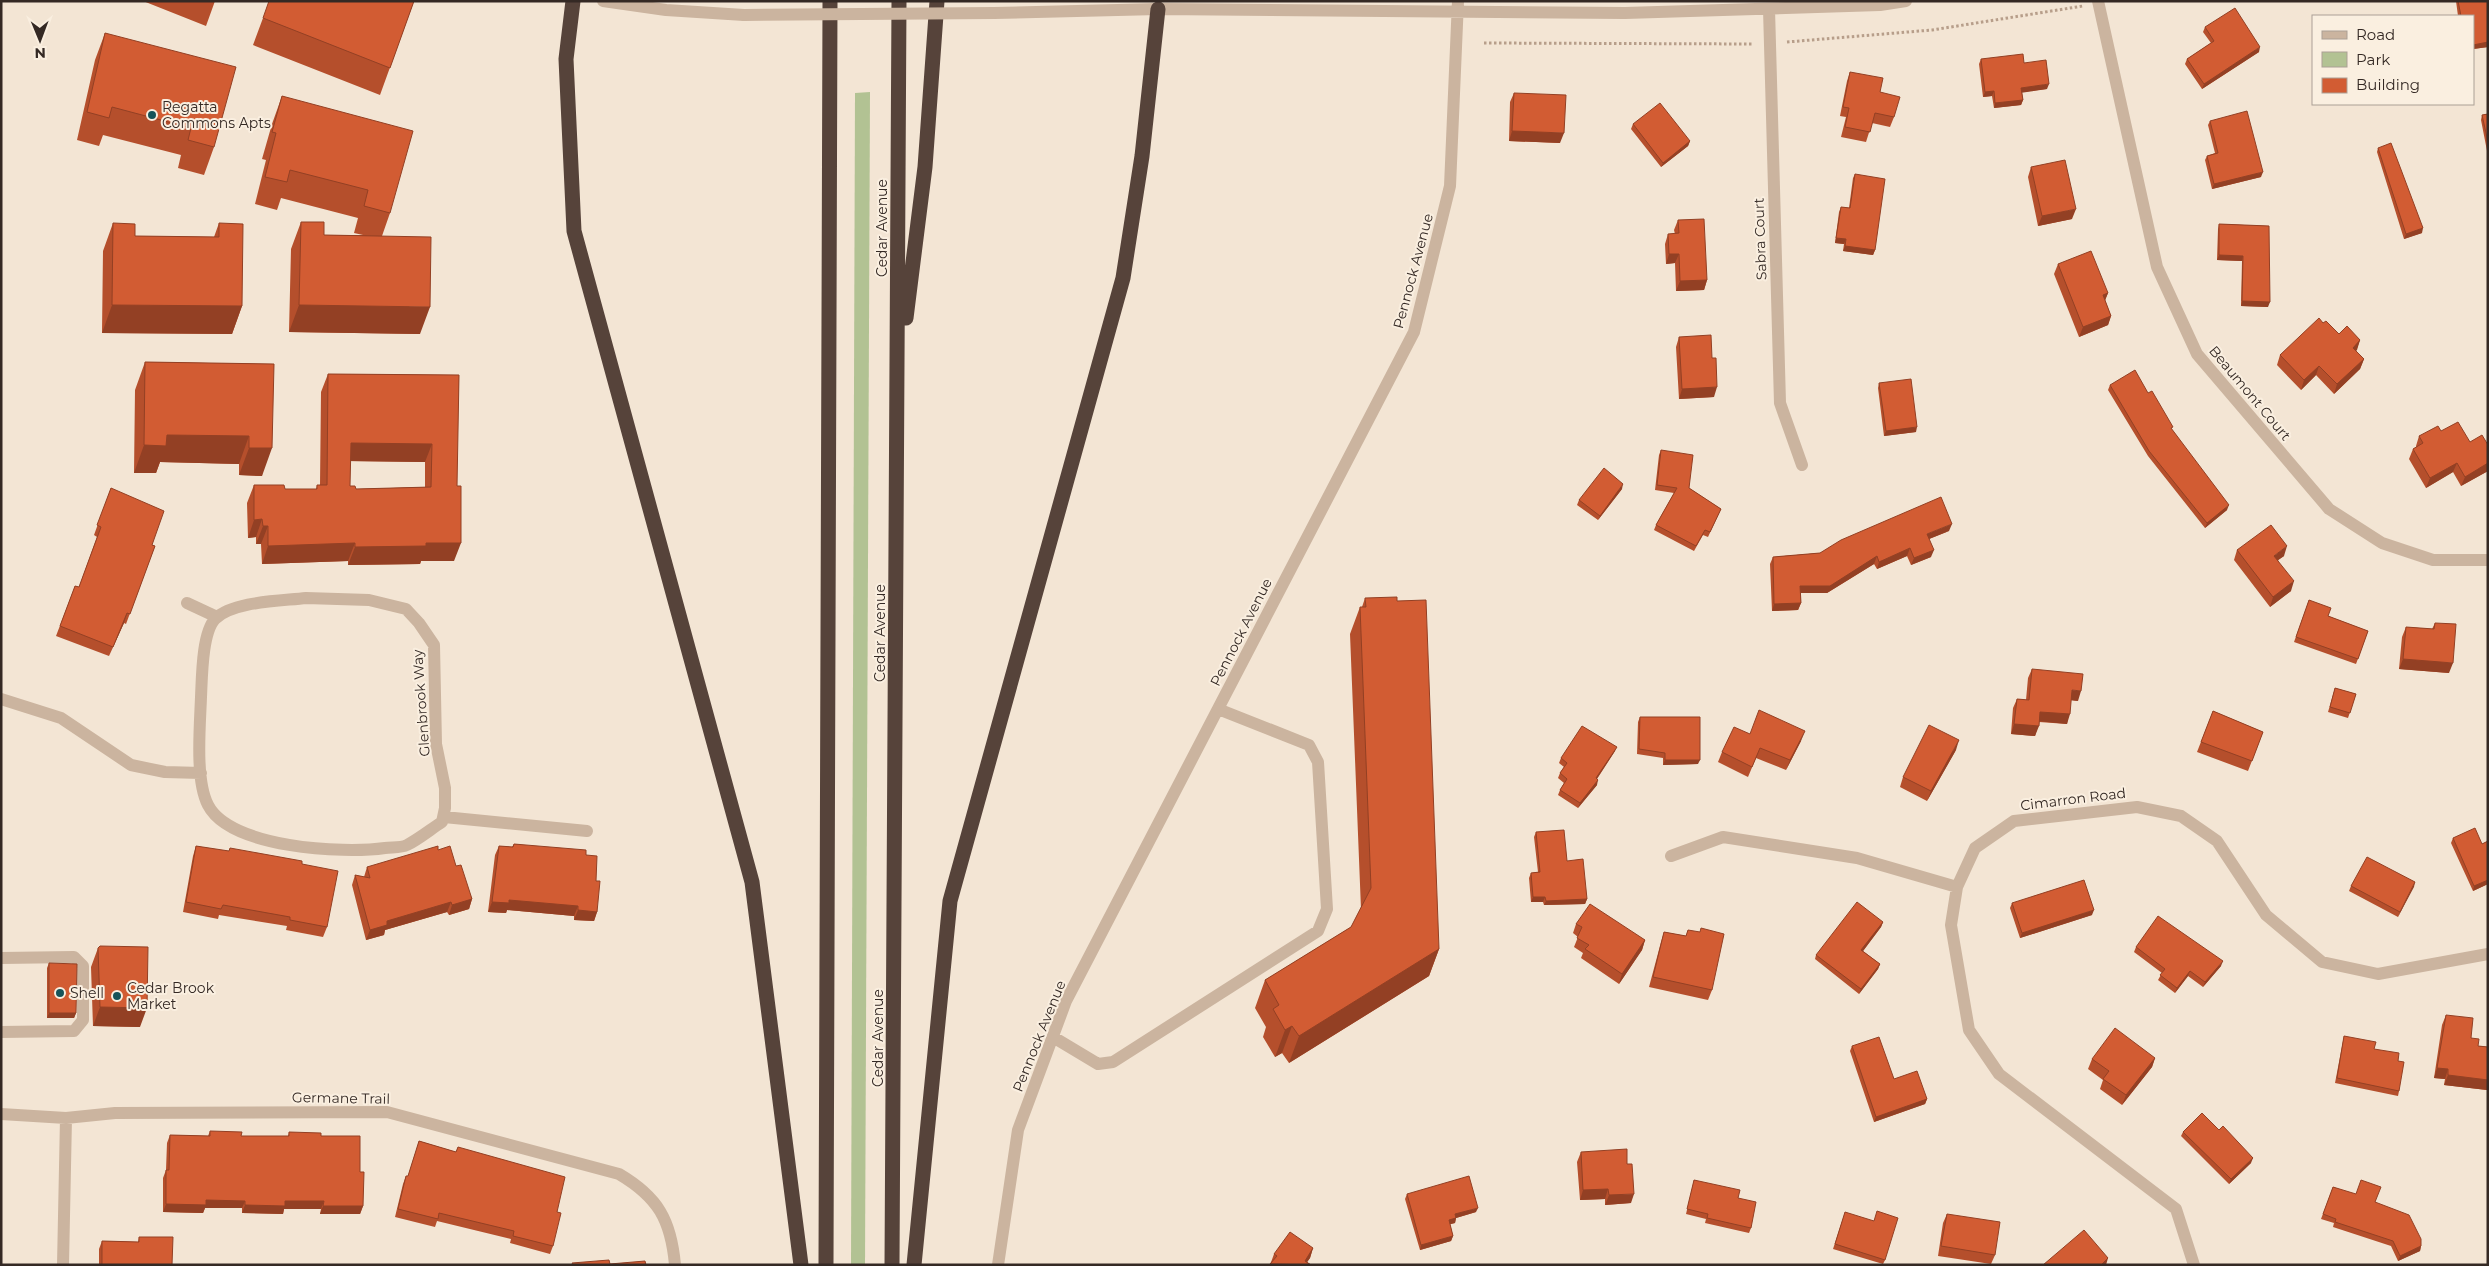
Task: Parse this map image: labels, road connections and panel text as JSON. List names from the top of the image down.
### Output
{
  "streets": {
    "highway": ["Cedar Avenue"],
    "street": [
      "Sabra Court",
      "Pennock Avenue",
      "Beaumont Court",
      "Glenbrook Way",
      "Cimarron Road",
      "Germane Trail"
    ]
  },
  "places": ["Regatta Commons Apts", "Shell", "Cedar Brook Market"],
  "legend": ["Road", "Park", "Building"],
  "north": "bottom"
}
